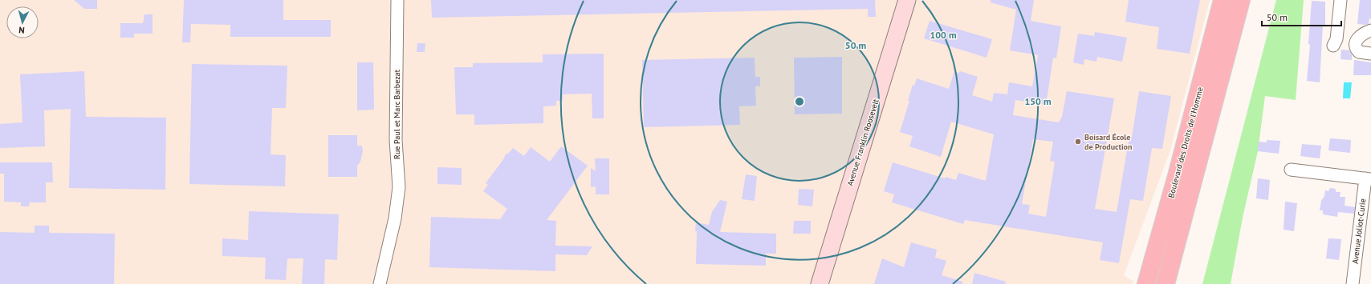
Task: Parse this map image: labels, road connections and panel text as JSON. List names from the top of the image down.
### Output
{
  "streets": {
    "main road": ["Boulevard des Droits de l'Homme"],
    "street": ["Rue Paul et Marc Barbezat", "Avenue Franklin Roosevelt", "Avenue Joliot-Curie"]
  },
  "places": ["Boisard École de Production"],
  "scale_bar": "50 m",
  "north": "bottom",
  "rings": ["100 m", "50 m", "150 m"]
}
